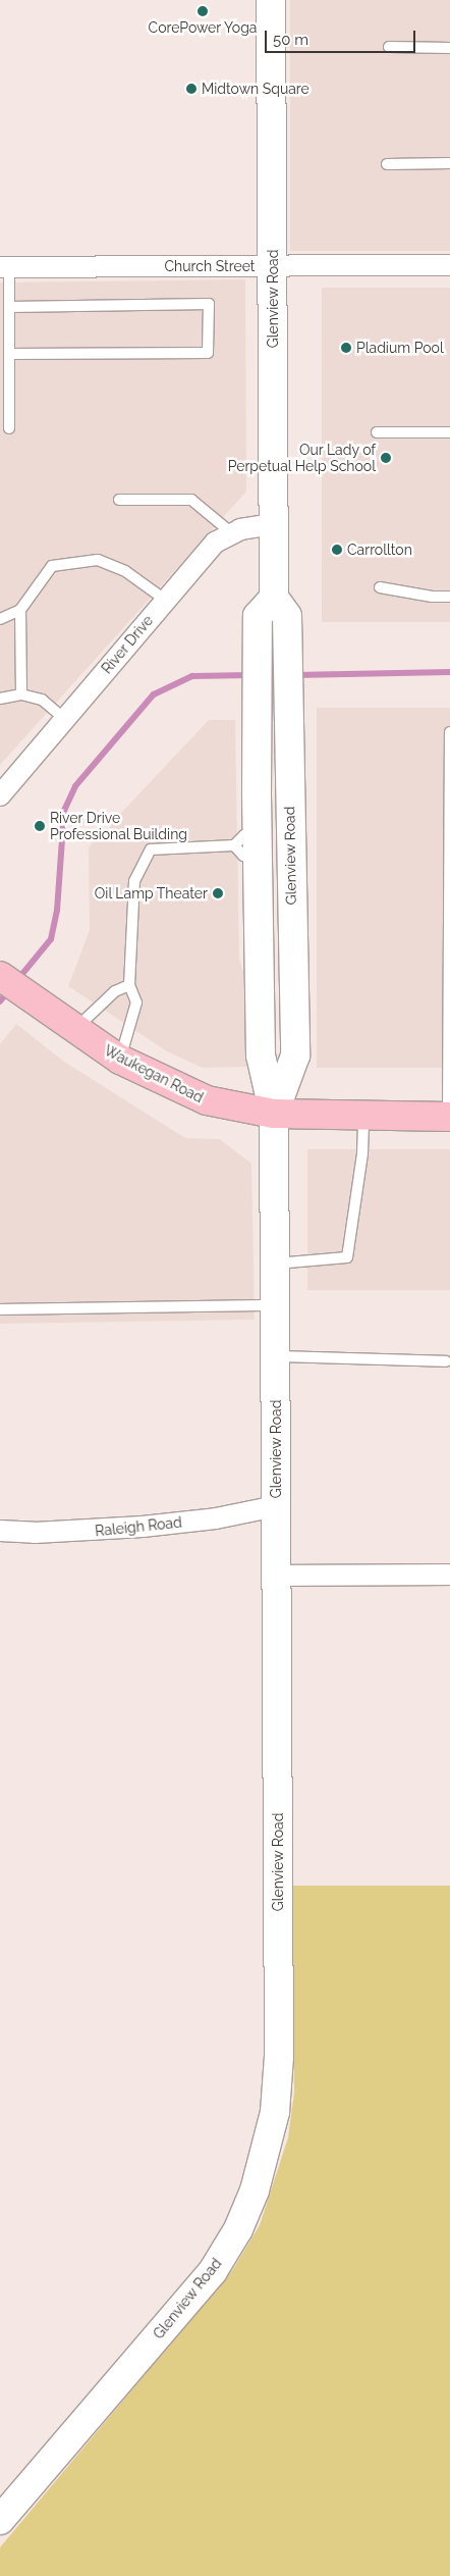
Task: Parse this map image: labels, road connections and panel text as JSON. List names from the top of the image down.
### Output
{
  "streets": {
    "main road": ["Glenview Road", "Waukegan Road"],
    "street": ["Church Street", "River Drive", "Raleigh Road"]
  },
  "crossings": [
    ["Church Street", "Glenview Road"],
    ["Glenview Road", "River Drive"],
    ["Glenview Road", "Waukegan Road"],
    ["Glenview Road", "Raleigh Road"]
  ],
  "places": [
    "CorePower Yoga",
    "Midtown Square",
    "Pladium Pool",
    "Our Lady of Perpetual Help School",
    "Carrollton",
    "River Drive Professional Building",
    "Oil Lamp Theater"
  ],
  "scale_bar": "50 m"
}
